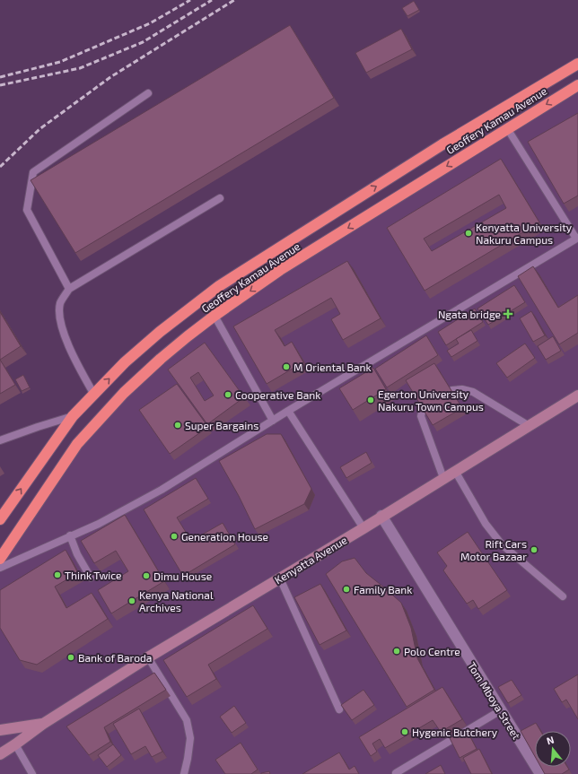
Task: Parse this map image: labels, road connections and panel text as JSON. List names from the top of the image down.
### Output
{
  "streets": {
    "highway": ["Geoffery Kamau Avenue"],
    "street": ["Kenyatta Avenue", "Tom Mboya Street"]
  },
  "crossings": [
    ["Kenyatta Avenue", "Tom Mboya Street"]
  ],
  "places": {
    "other": [
      "Kenyatta University Nakuru Campus",
      "M Oriental Bank",
      "Cooperative Bank",
      "Egerton University Nakuru Town Campus",
      "Super Bargains",
      "Generation House",
      "Rift Cars Motor Bazaar",
      "Think Twice",
      "Dimu House",
      "Family Bank",
      "Kenya National Archives",
      "Polo Centre",
      "Bank of Baroda",
      "Hygenic Butchery"
    ],
    "health": ["Ngata bridge"]
  },
  "north": "top"
}
